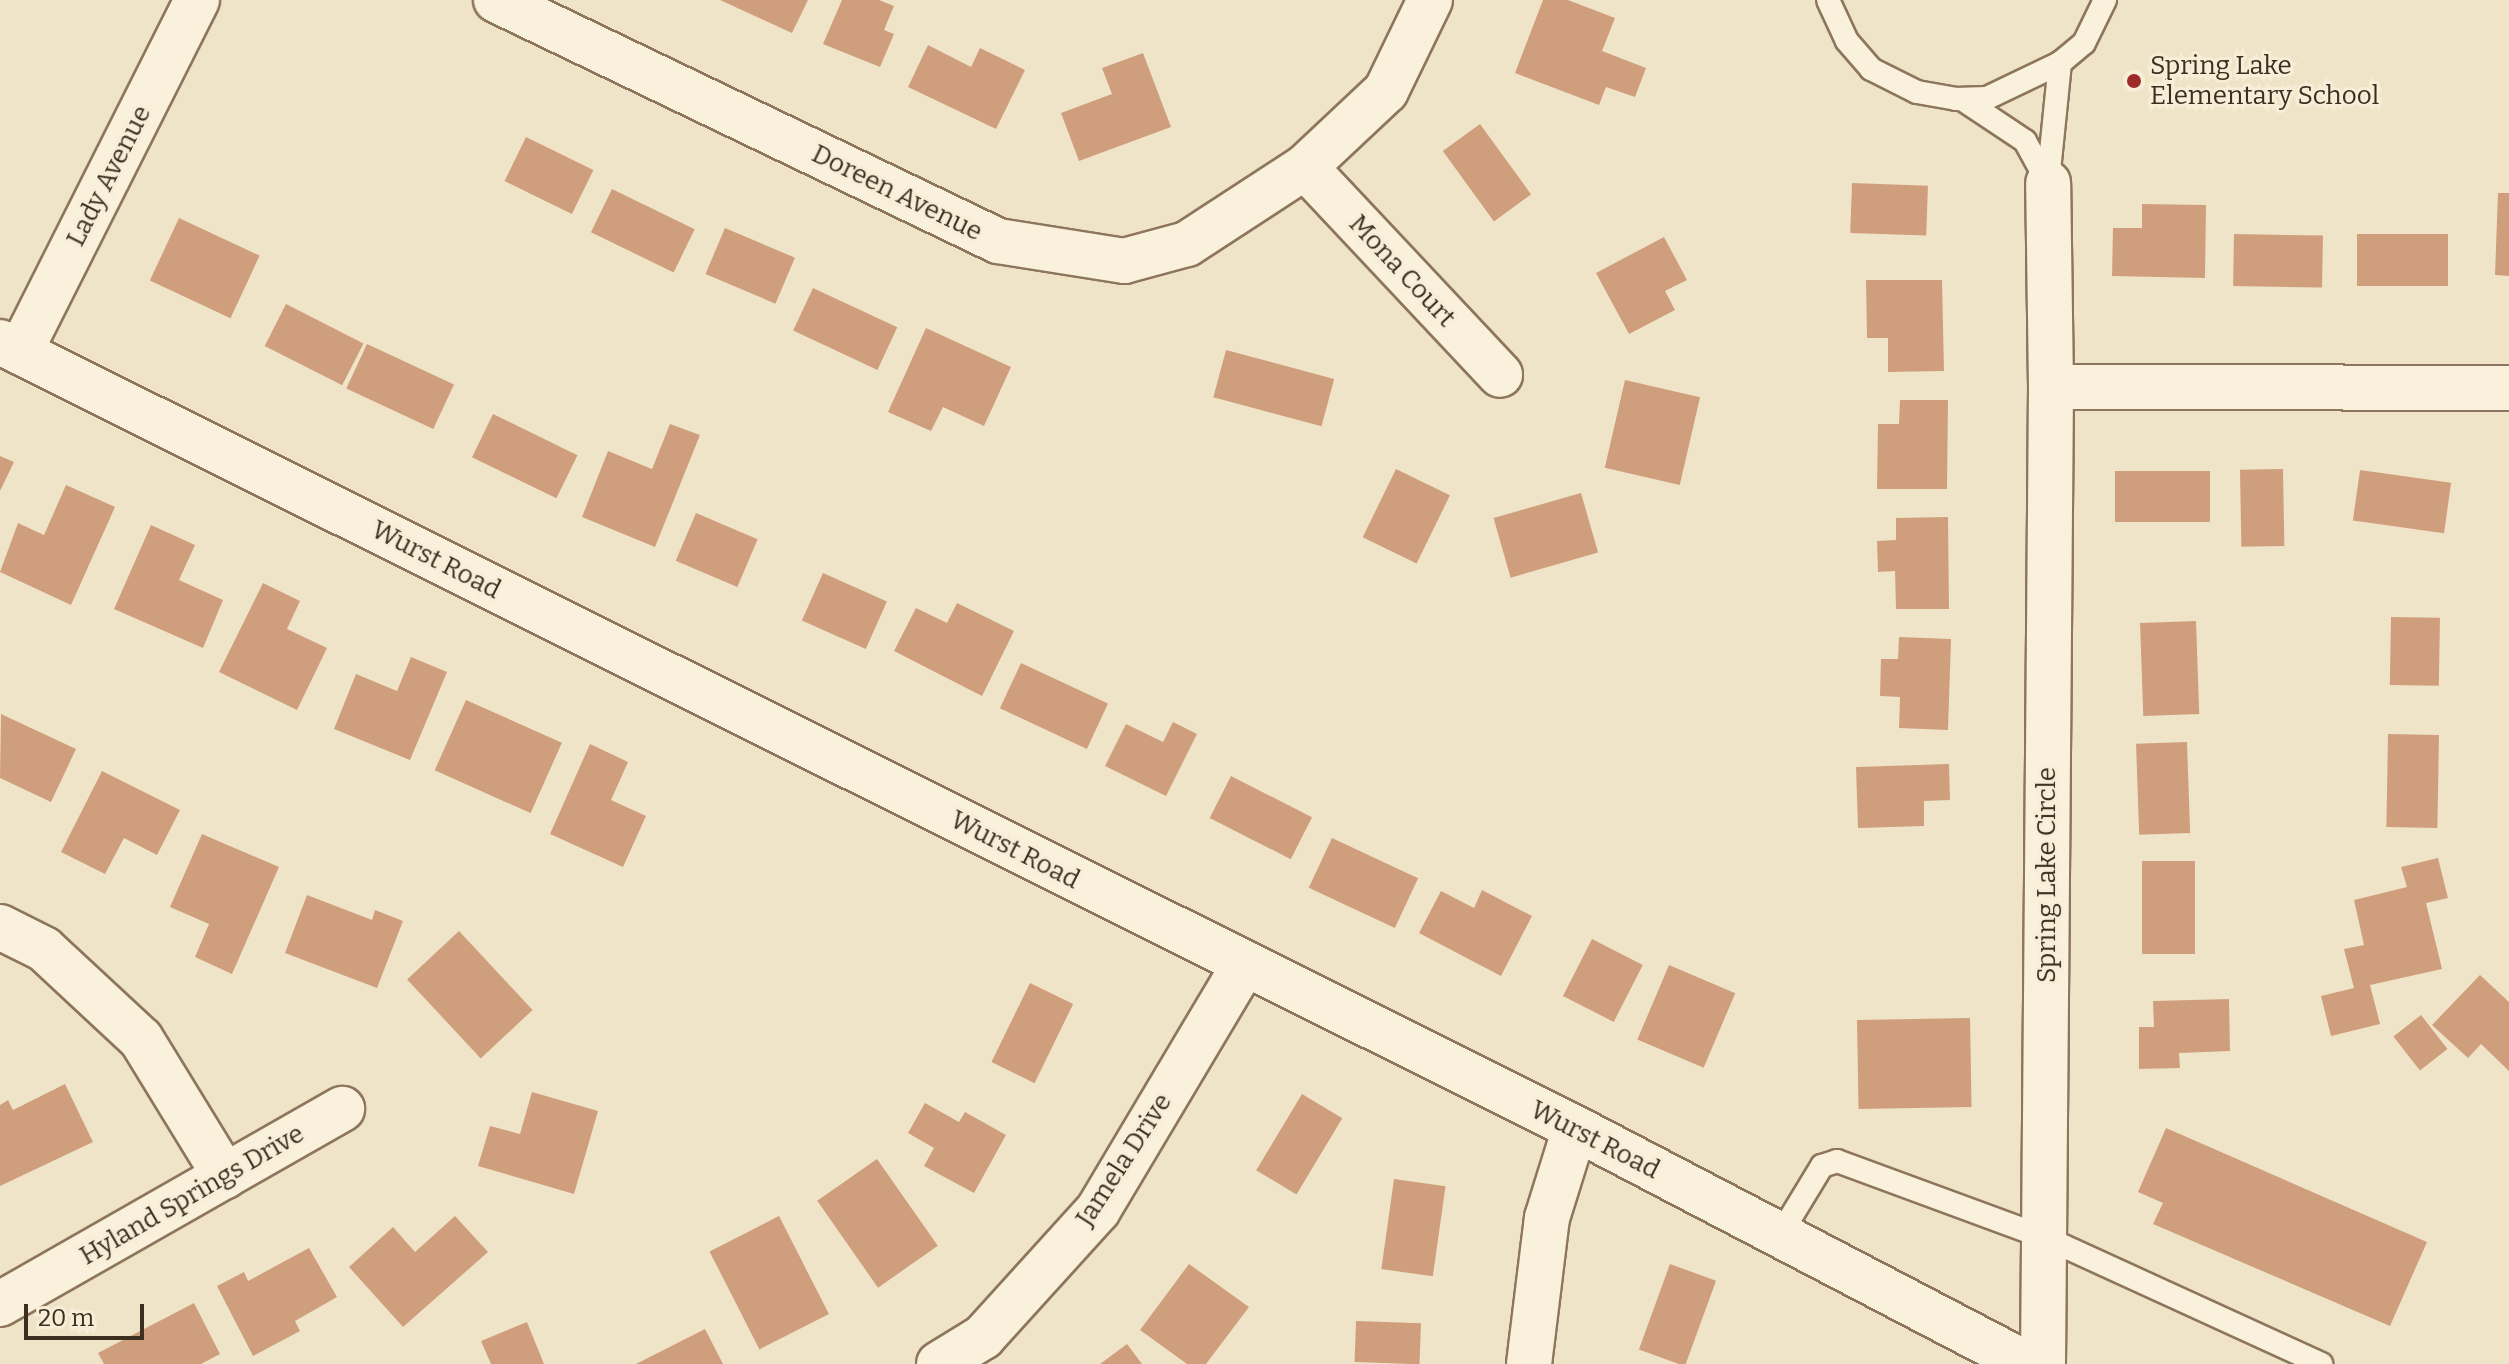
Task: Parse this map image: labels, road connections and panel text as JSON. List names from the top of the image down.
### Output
{
  "streets": {
    "street": [
      "Lady Avenue",
      "Doreen Avenue",
      "Mona Court",
      "Wurst Road",
      "Spring Lake Circle",
      "Jamela Drive",
      "Hyland Springs Drive"
    ]
  },
  "crossings": [
    ["Lady Avenue", "Wurst Road"],
    ["Doreen Avenue", "Mona Court"],
    ["Wurst Road", "Jamela Drive"]
  ],
  "places": ["Spring Lake Elementary School"],
  "scale_bar": "20 m"
}
